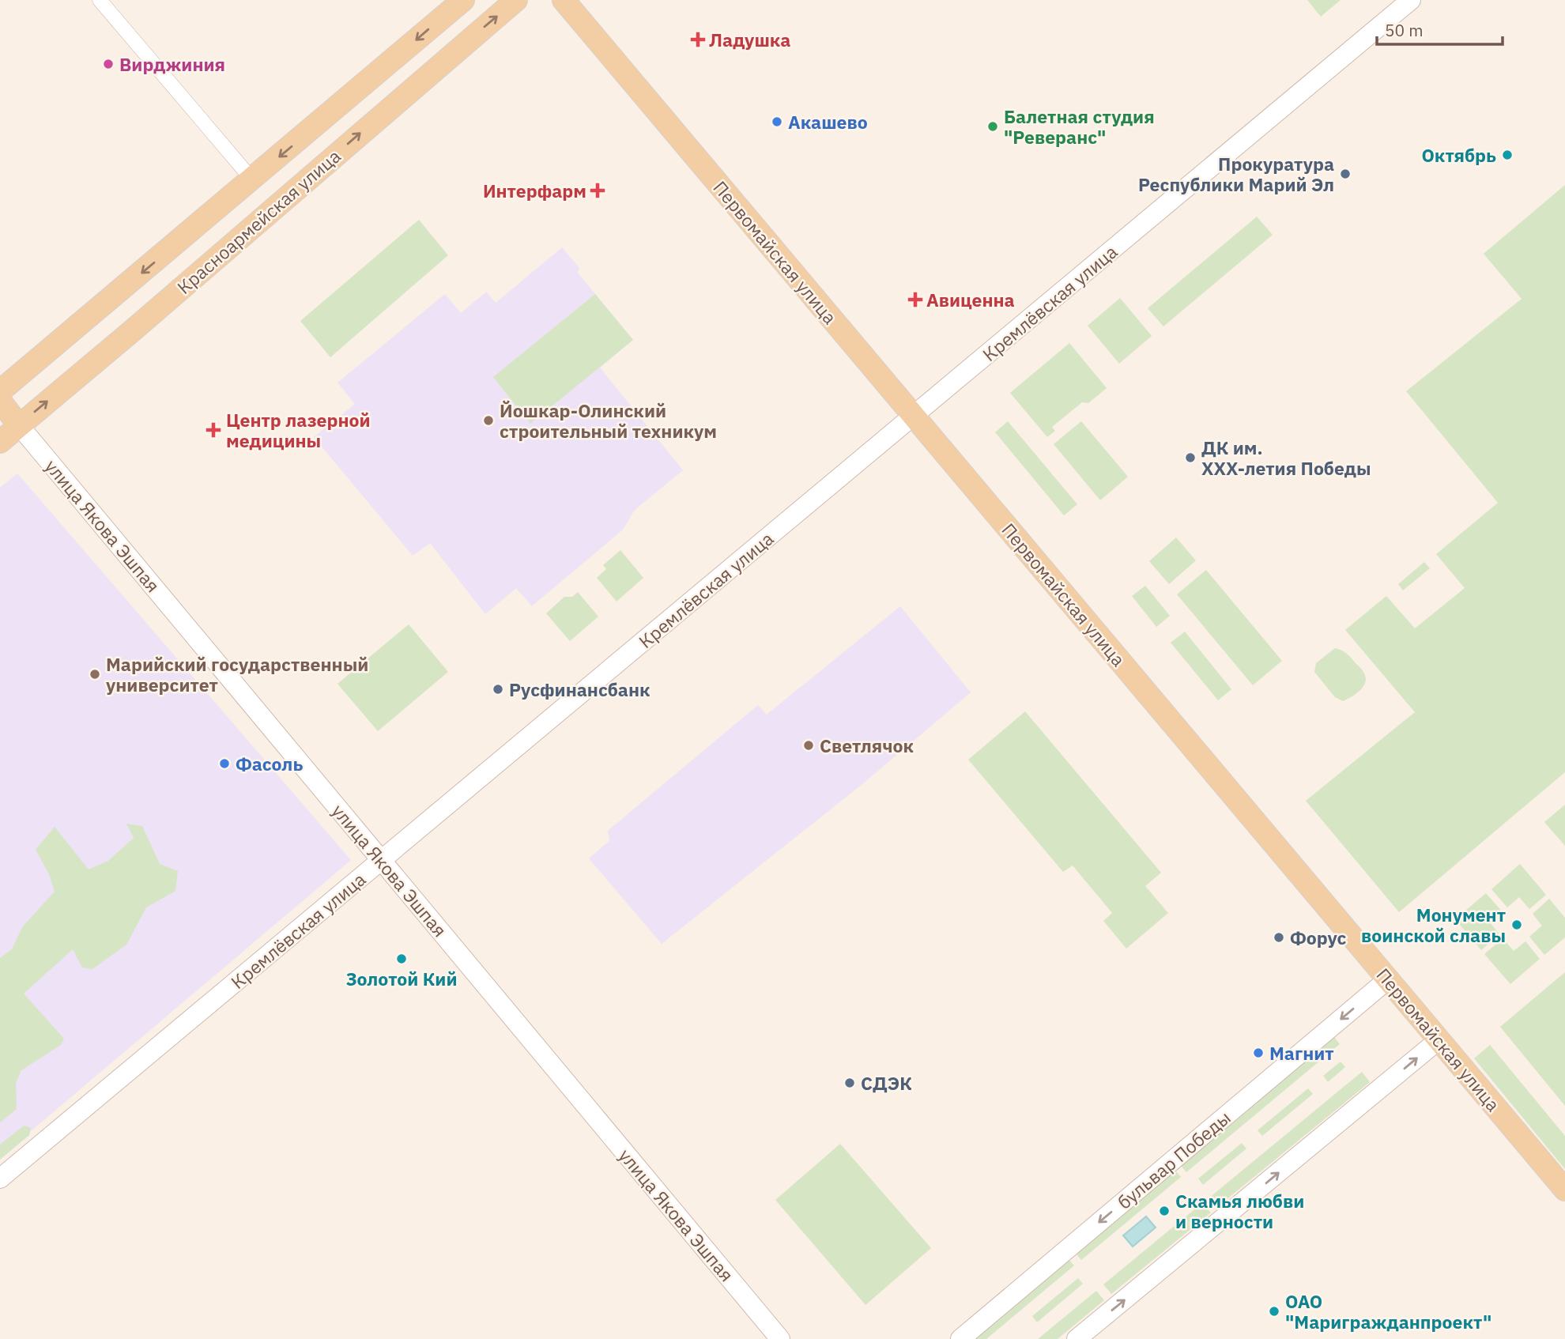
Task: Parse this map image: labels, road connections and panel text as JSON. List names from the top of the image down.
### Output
{
  "streets": {
    "main road": ["Красноармейская улица", "Первомайская улица", "улица Якова Эшпая"],
    "street": ["Кремлёвская улица", "бульвар Победы"]
  },
  "crossings": [
    ["Красноармейская улица", "улица Якова Эшпая"],
    ["Первомайская улица", "Кремлёвская улица"],
    ["Первомайская улица", "бульвар Победы"],
    ["Кремлёвская улица", "улица Якова Эшпая"]
  ],
  "places": {
    "health": [
      "Ладушка",
      "Интерфарм",
      "Авиценна",
      "Центр лазерной медицины"
    ],
    "other": [
      "Вирджиния",
      "Акашево",
      "Балетная студия \"Реверанс\"",
      "Октябрь",
      "Прокуратура Республики Марий Эл",
      "Йошкар-Олинский строительный техникум",
      "ДК им. ХХХ-летия Победы",
      "Марийский государственный университет",
      "Русфинансбанк",
      "Светлячок",
      "Фасоль",
      "Монумент воинской славы",
      "Форус",
      "Золотой Кий",
      "Магнит",
      "СДЭК",
      "Скамья любви и верности",
      "OAO \"Маригражданпроект\""
    ]
  },
  "scale_bar": "50 m"
}
